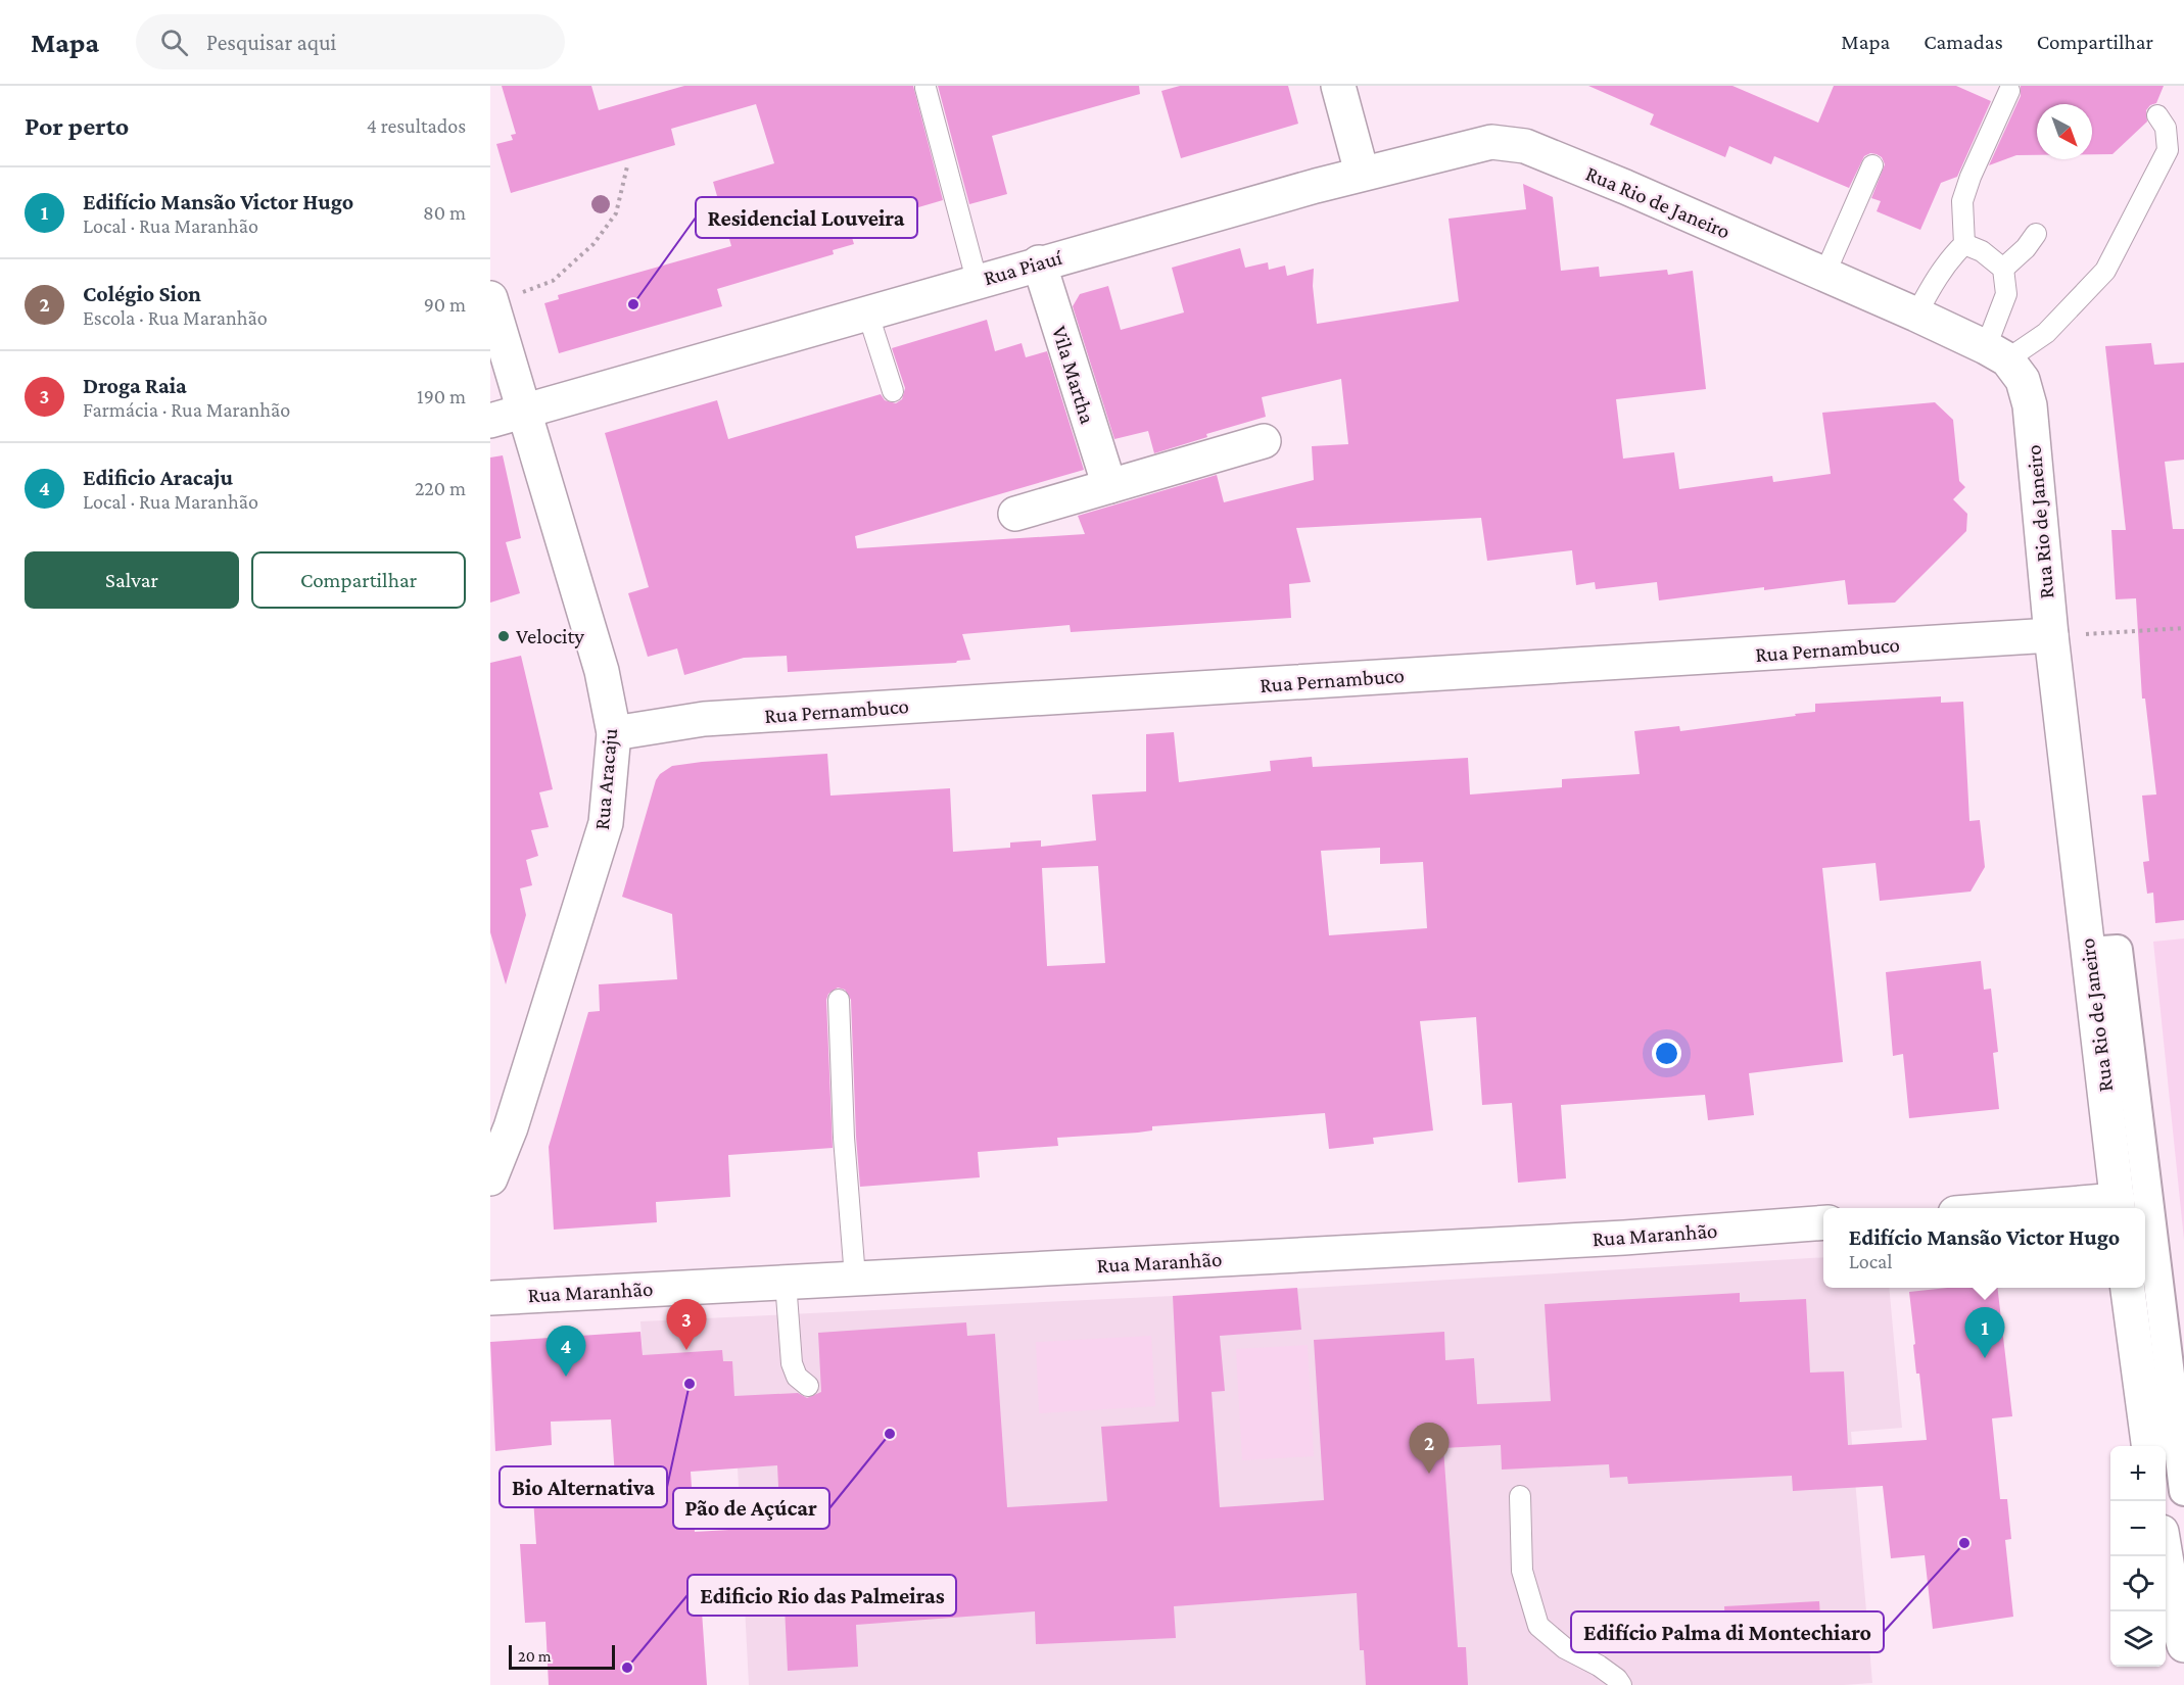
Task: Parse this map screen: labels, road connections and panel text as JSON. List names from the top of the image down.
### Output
{
  "streets": {
    "street": [
      "Rua Rio de Janeiro",
      "Rua Piauí",
      "Vila Martha",
      "Rua Pernambuco",
      "Rua Aracaju",
      "Rua Maranhão"
    ]
  },
  "crossings": [
    ["Rua Rio de Janeiro", "Rua Piauí"],
    ["Rua Rio de Janeiro", "Rua Pernambuco"],
    ["Rua Piauí", "Vila Martha"],
    ["Rua Piauí", "Rua Aracaju"],
    ["Rua Pernambuco", "Rua Aracaju"]
  ],
  "places": [
    "Residencial Louveira",
    "Velocity",
    "Bio Alternativa",
    "Pão de Açúcar",
    "Edifício Palma di Montechiaro",
    "Edificio Rio das Palmeiras"
  ],
  "scale_bar": "20 m",
  "north": "bottom right",
  "page": {
    "header": "Mapa",
    "search": "Pesquisar aqui",
    "nav": ["Mapa", "Camadas", "Compartilhar"],
    "heading": ["Por perto", "4 resultados"],
    "list": [
      {
        "mark": "1",
        "name": "Edifício Mansão Victor Hugo",
        "note": "Local · Rua Maranhão",
        "value": "80 m"
      },
      {
        "mark": "2",
        "name": "Colégio Sion",
        "note": "Escola · Rua Maranhão",
        "value": "90 m"
      },
      {
        "mark": "3",
        "name": "Droga Raia",
        "note": "Farmácia · Rua Maranhão",
        "value": "190 m"
      },
      {
        "mark": "4",
        "name": "Edificio Aracaju",
        "note": "Local · Rua Maranhão",
        "value": "220 m"
      }
    ],
    "buttons": ["Salvar", "Compartilhar"],
    "popup": ["Edifício Mansão Victor Hugo", "Local"],
    "pins": [
      "3",
      "1",
      "4",
      "2"
    ],
    "map_buttons": ["+", "−"],
    "scale": "20 m"
  }
}
